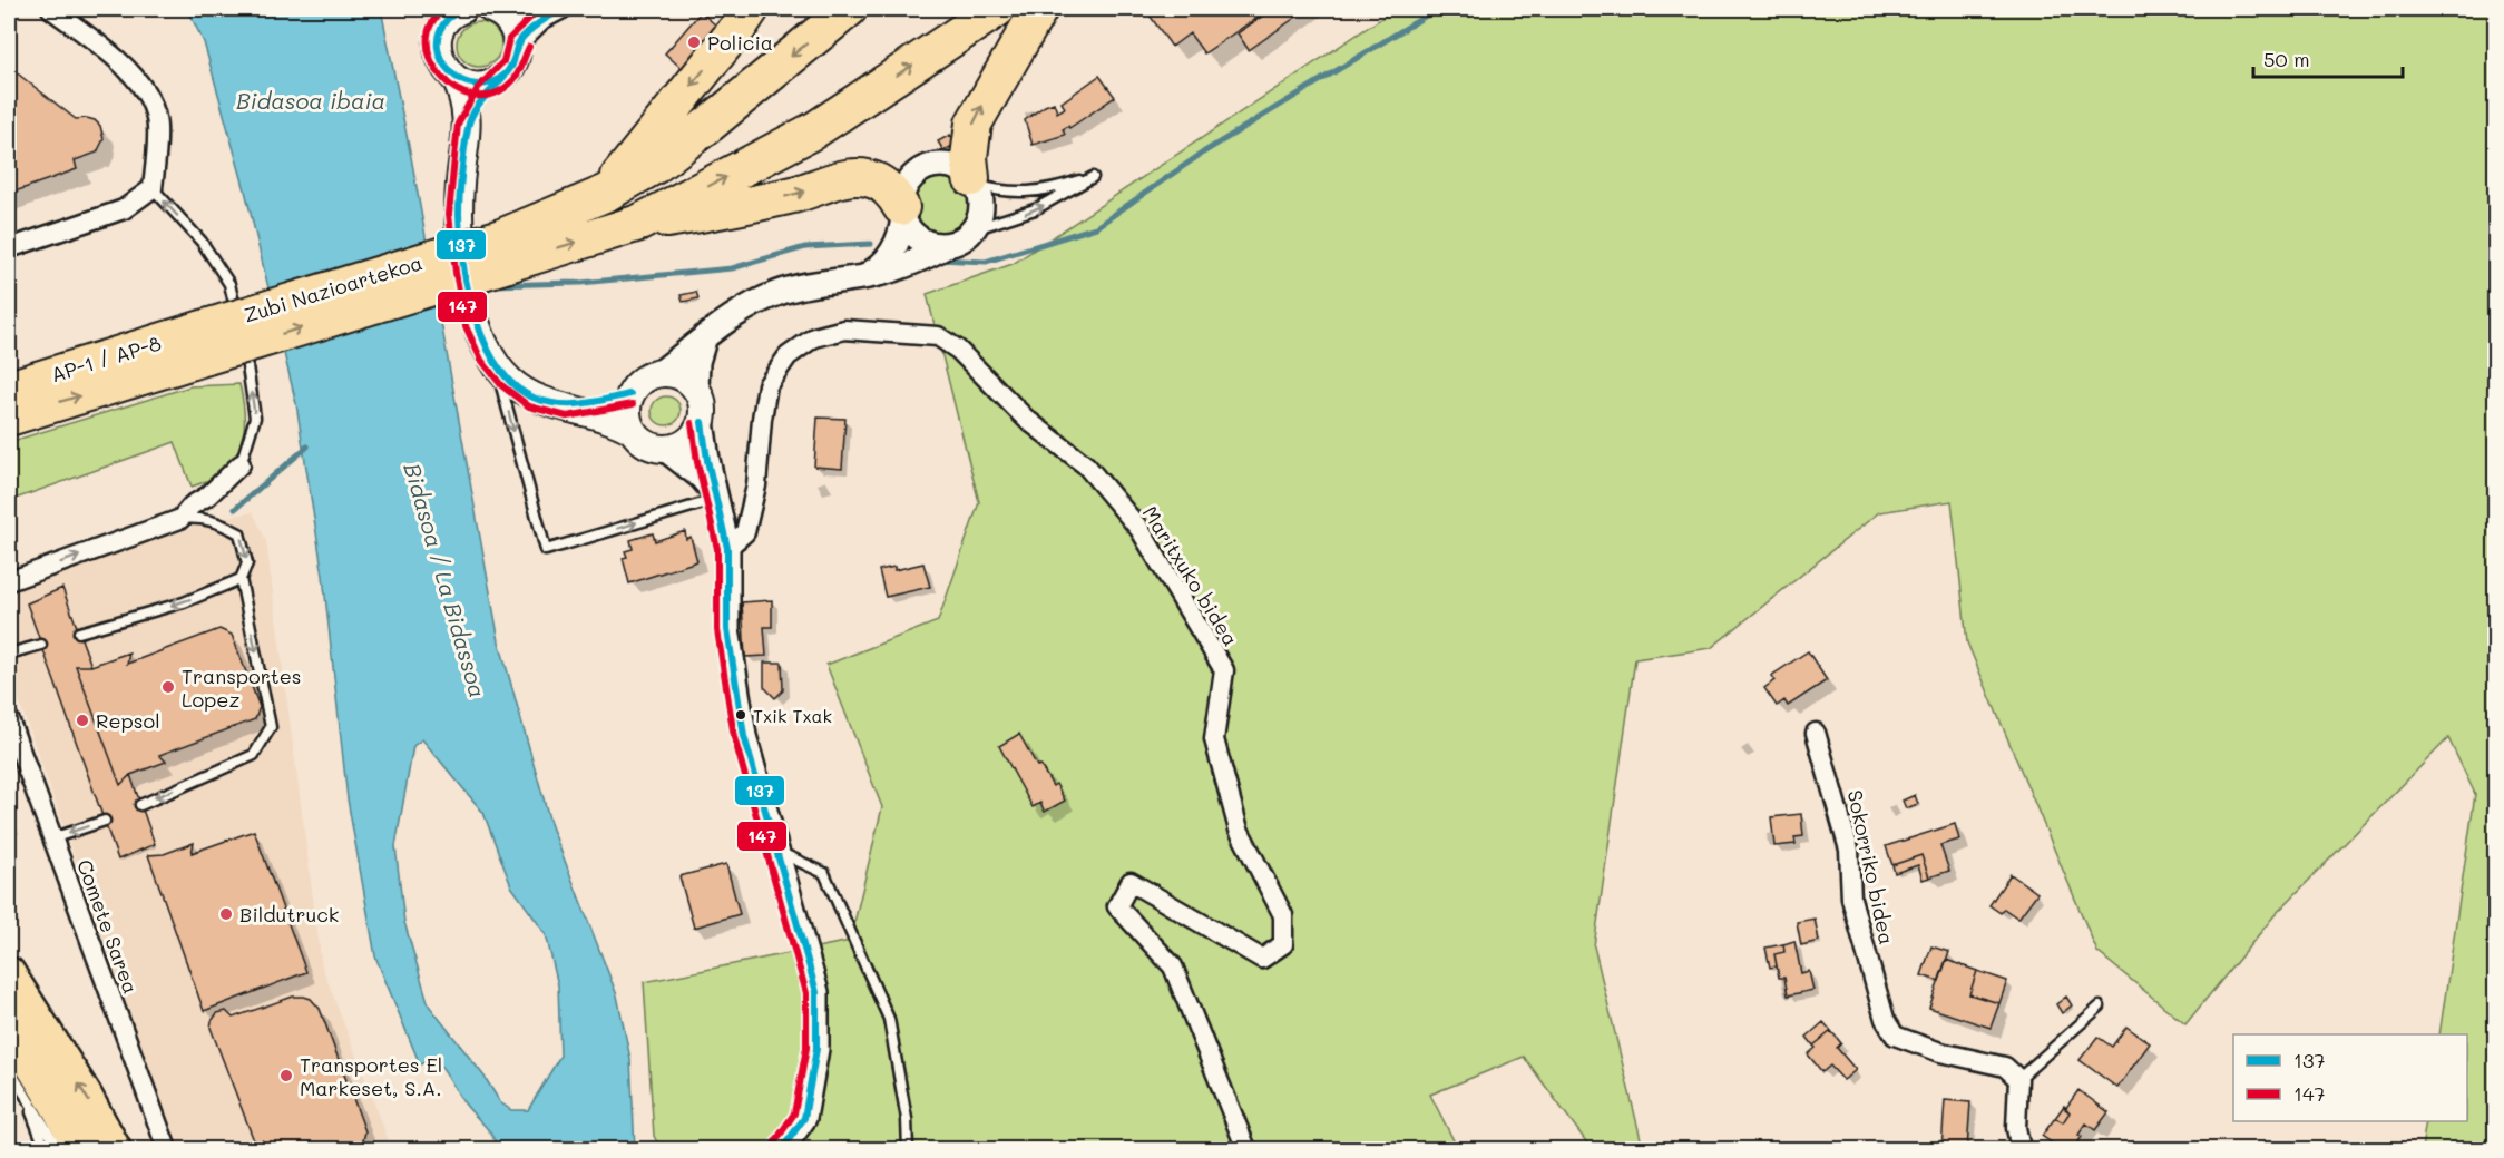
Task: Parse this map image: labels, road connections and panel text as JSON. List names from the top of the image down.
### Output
{
  "streets": {
    "highway": ["Zubi Nazioartekoa", "AP-1 / AP-8"],
    "street": ["Maritxuko bidea", "Sokorriko bidea", "Comete Sarea"]
  },
  "crossings": [
    ["Zubi Nazioartekoa", "AP-1 / AP-8"]
  ],
  "water": ["Bidasoa ibaia", "Bidasoa / La Bidassoa"],
  "places": [
    "Policia",
    "Transportes Lopez",
    "Txik Txak",
    "Repsol",
    "Bildutruck",
    "Transportes El Markeset, S.A."
  ],
  "lines": ["transit line 137", "transit line 147"],
  "legend": ["137", "147"],
  "scale_bar": "50 m"
}
